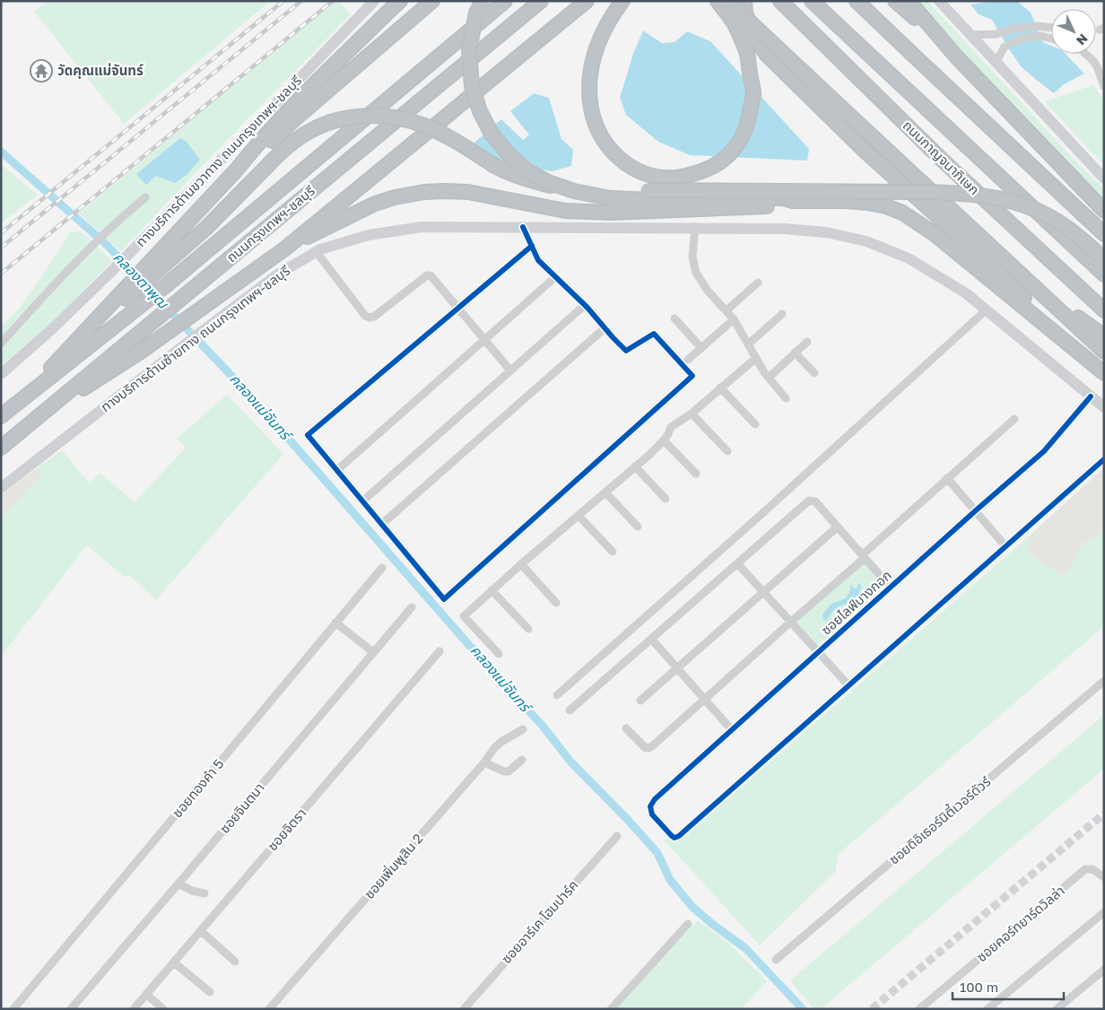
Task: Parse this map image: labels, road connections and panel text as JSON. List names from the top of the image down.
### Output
{
  "streets": {
    "highway": ["ถนนกาญจนาภิเษก", "ถนนกรุงเทพฯ-ชลบุรี"],
    "main road": ["ทางบริการด้านขวาทาง ถนนกรุงเทพฯ-ชลบุรี", "ทางบริการด้านซ้ายทาง ถนนกรุงเทพฯ-ชลบุรี"],
    "street": [
      "ซอยไลฟ์บางกอก",
      "ซอยทองคำ 5",
      "ซอยจินตนา",
      "ซอยดิอิเธอร์นิตี้เวอร์ดัวร์",
      "ซอยจิตรา",
      "ซอยเพิ่มพูสิน 2",
      "ซอยอาร์เค โฮมปาร์ค",
      "ซอยคอร์ทยาร์ดวิลล่า"
    ]
  },
  "crossings": [
    ["ทางบริการด้านซ้ายทาง ถนนกรุงเทพฯ-ชลบุรี", "ซอยไลฟ์บางกอก"]
  ],
  "water": ["คลองตาพุฒ", "คลองแม่จันทร์"],
  "places": {
    "temple": ["วัดคุณแม่จันทร์"]
  },
  "scale_bar": "100 m",
  "north": "bottom right"
}
